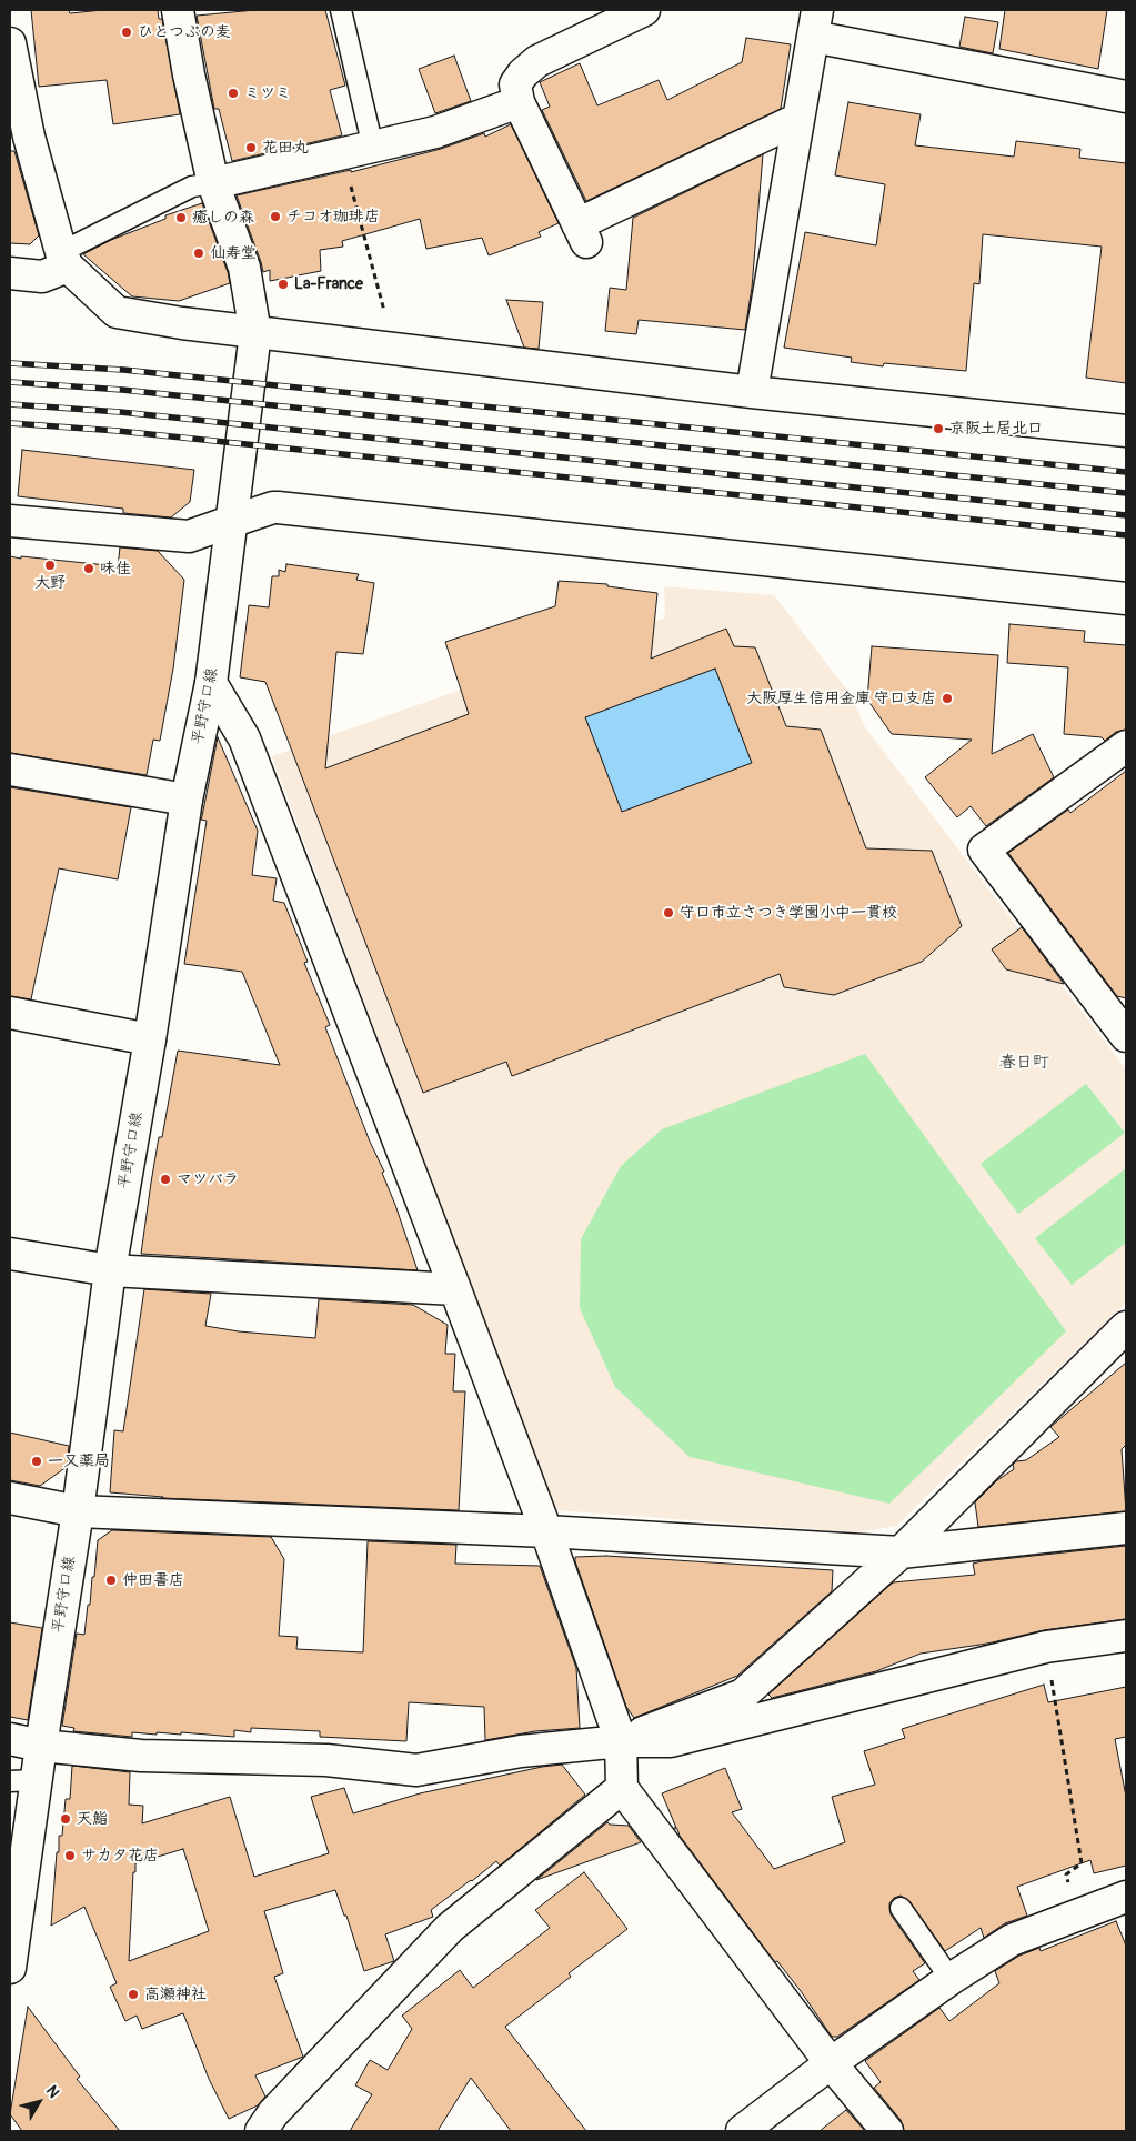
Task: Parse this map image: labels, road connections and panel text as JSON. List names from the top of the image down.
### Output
{
  "streets": {
    "street": ["平野守口線"]
  },
  "districts": ["春日町"],
  "places": [
    "ひとつぶの麦",
    "ミツミ",
    "花田丸",
    "チコオ珈琲店",
    "癒しの森",
    "仙寿堂",
    "La-France",
    "京阪土居北口",
    "大野",
    "味佳",
    "大阪厚生信用金庫 守口支店",
    "守口市立さつき学園小中一貫校",
    "マツバラ",
    "一又薬局",
    "仲田書店",
    "天鮨",
    "サカタ花店",
    "高瀬神社"
  ],
  "north": "top right"
}
